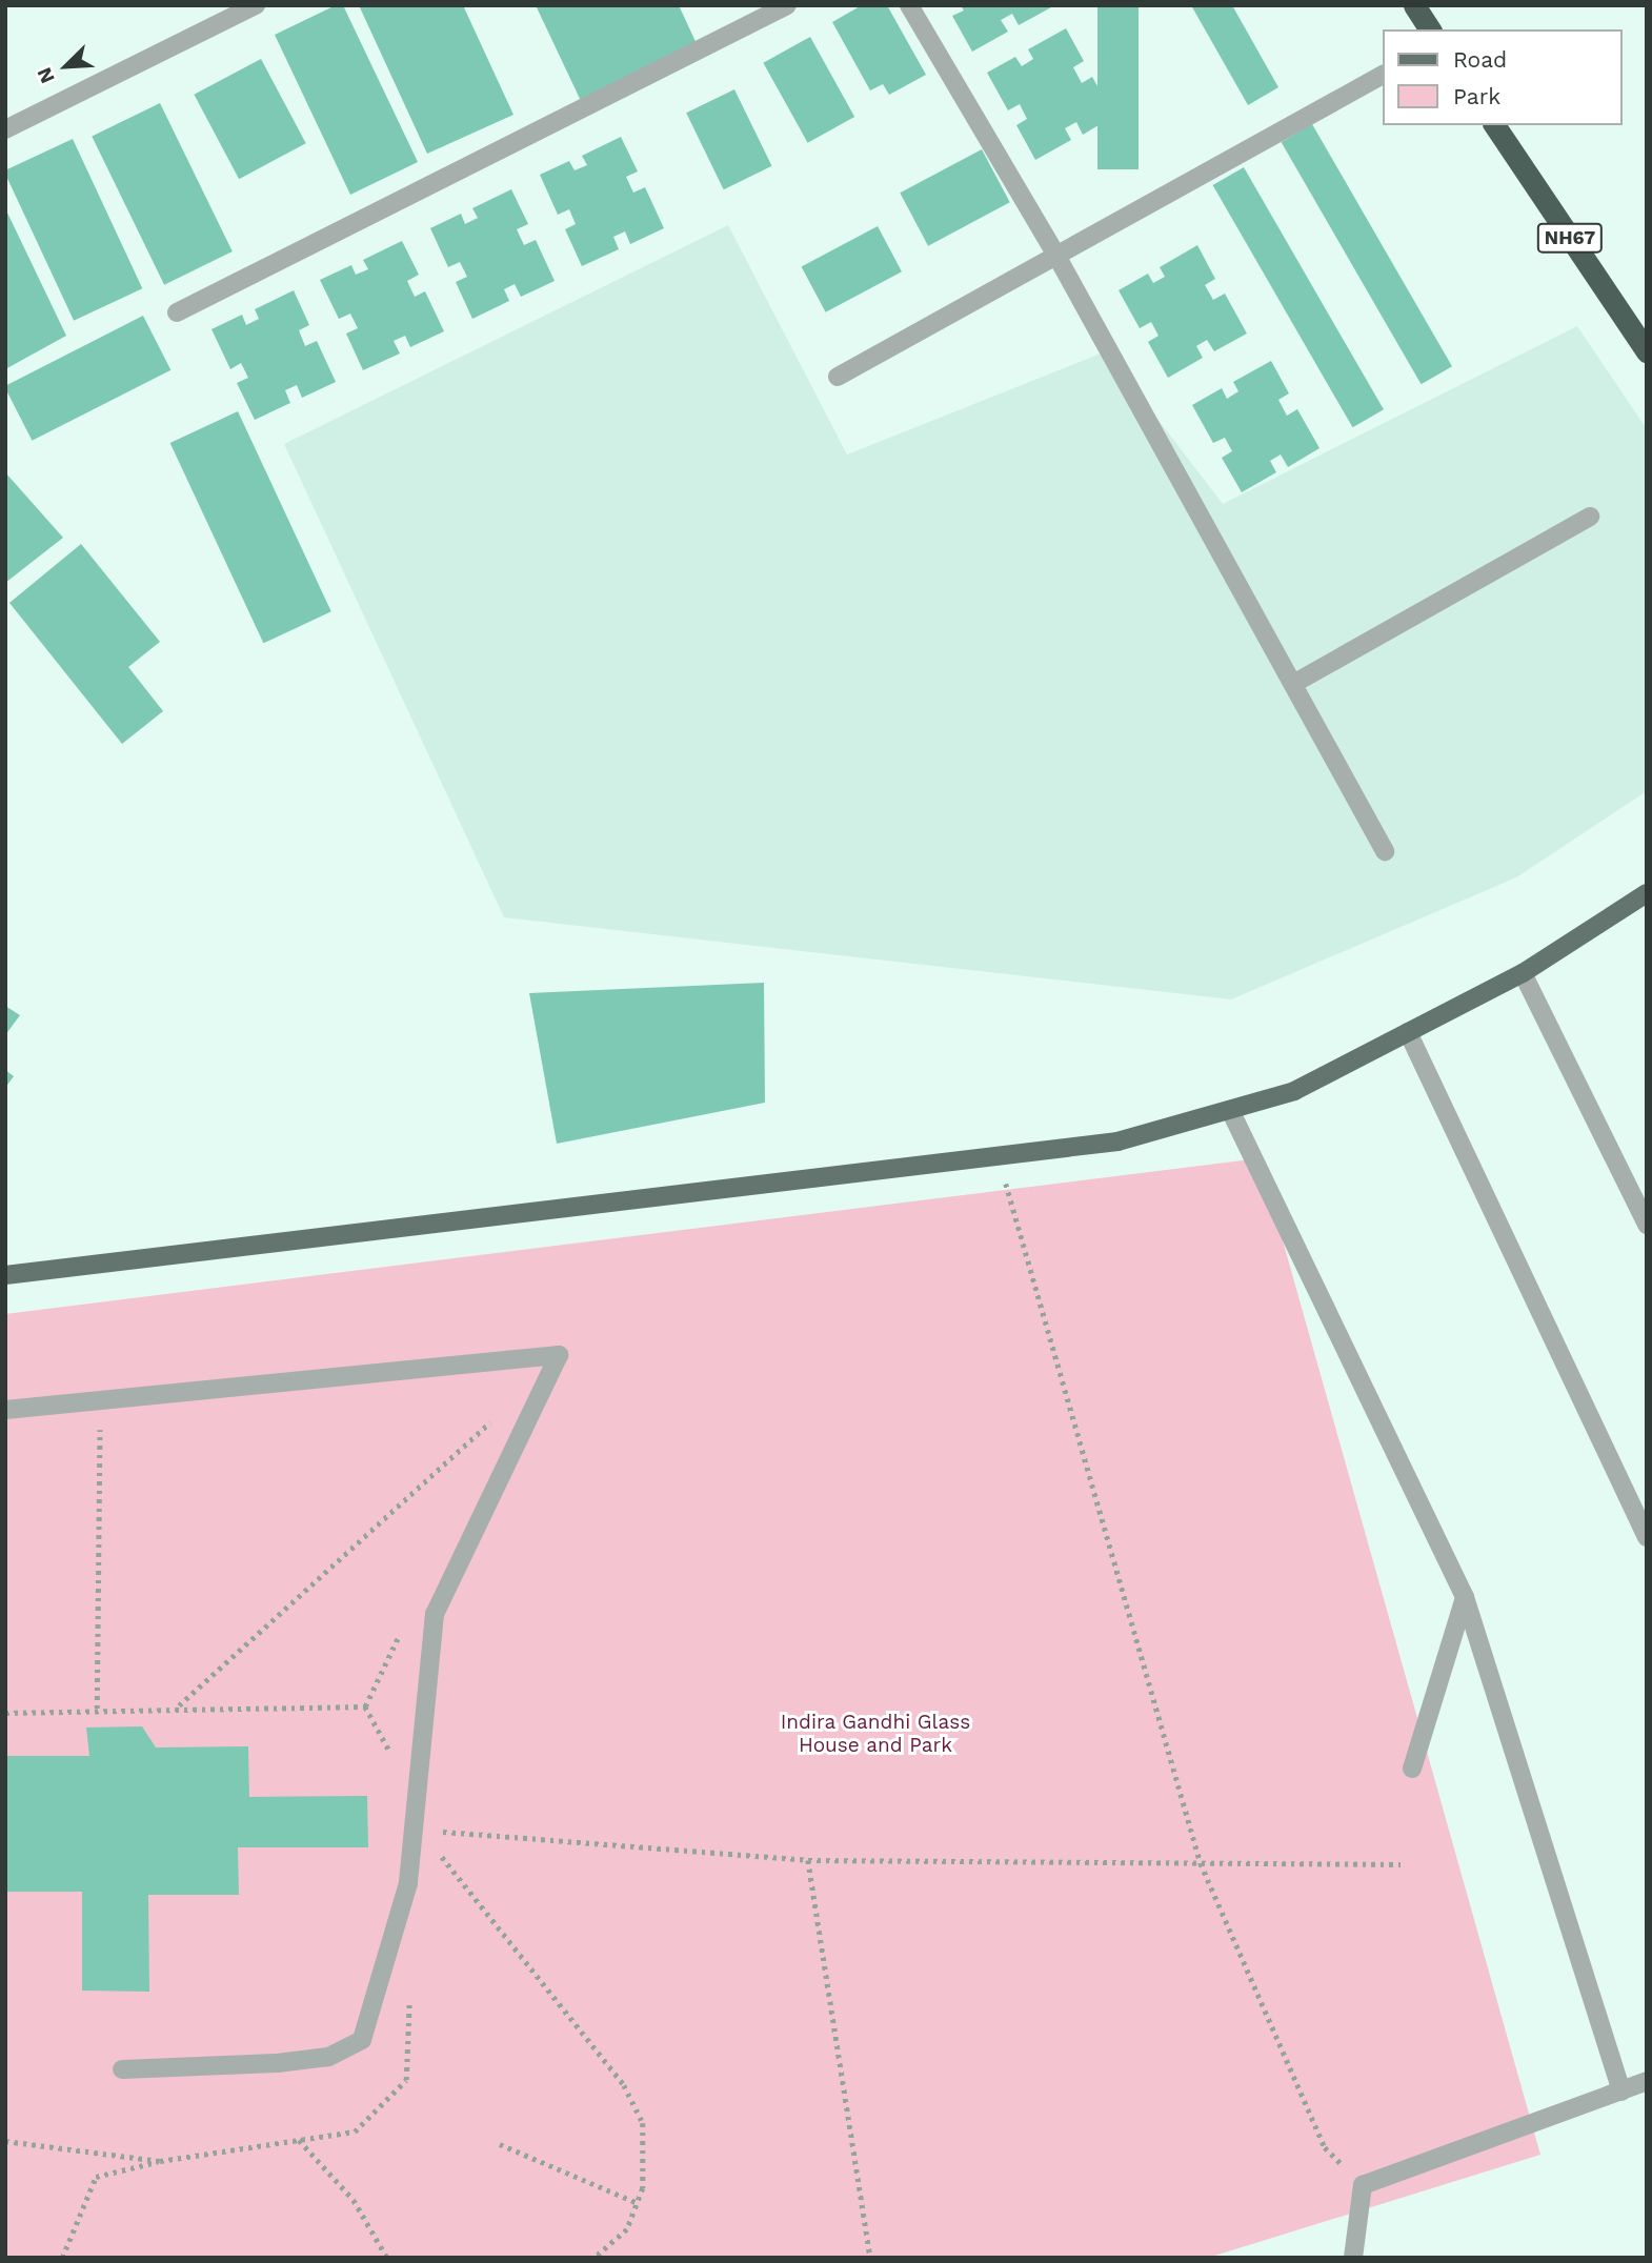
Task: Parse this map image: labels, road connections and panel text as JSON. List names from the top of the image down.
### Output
{
  "streets": {
    "highway": ["NH67"]
  },
  "parks": ["Indira Gandhi Glass House and Park"],
  "legend": ["Road", "Park"],
  "north": "bottom left"
}
